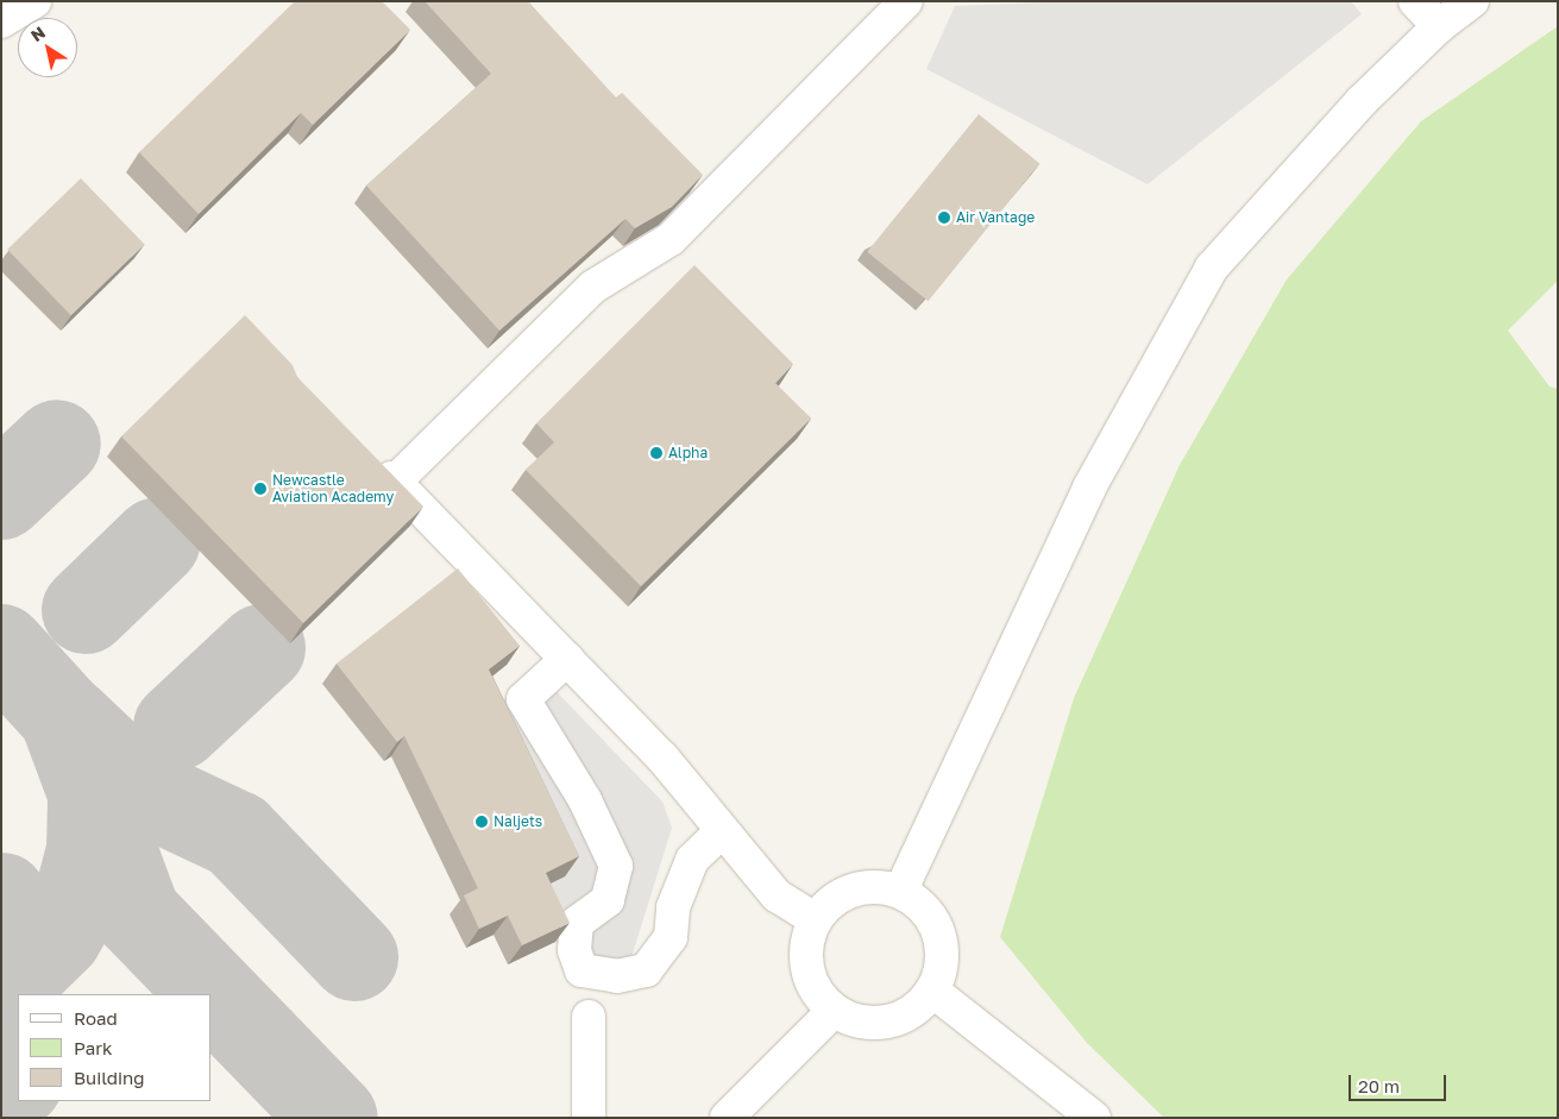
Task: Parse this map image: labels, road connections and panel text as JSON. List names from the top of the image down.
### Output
{
  "places": [
    "Air Vantage",
    "Alpha",
    "Newcastle Aviation Academy",
    "Naljets"
  ],
  "legend": ["Road", "Park", "Building"],
  "scale_bar": "20 m",
  "north": "top left"
}
